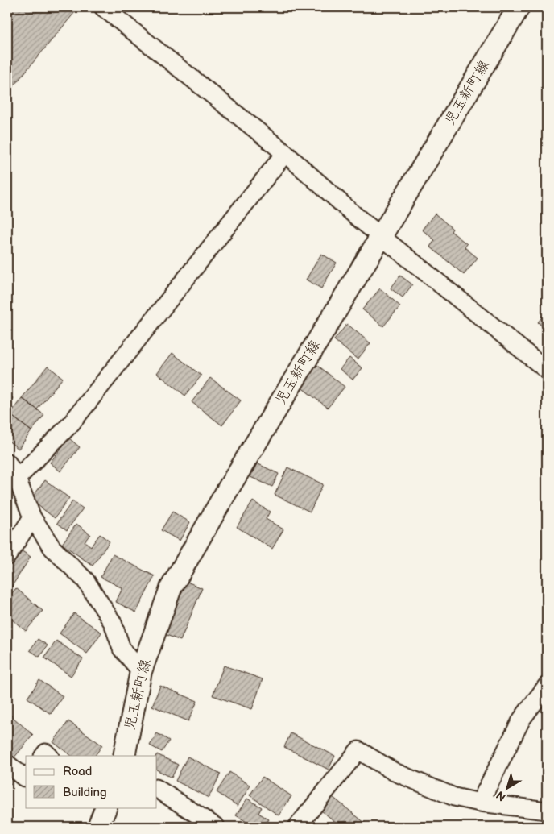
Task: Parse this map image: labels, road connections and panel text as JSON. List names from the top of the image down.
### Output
{
  "streets": {
    "main road": ["児玉新町線"]
  },
  "legend": ["Road", "Building"],
  "north": "bottom left"
}
